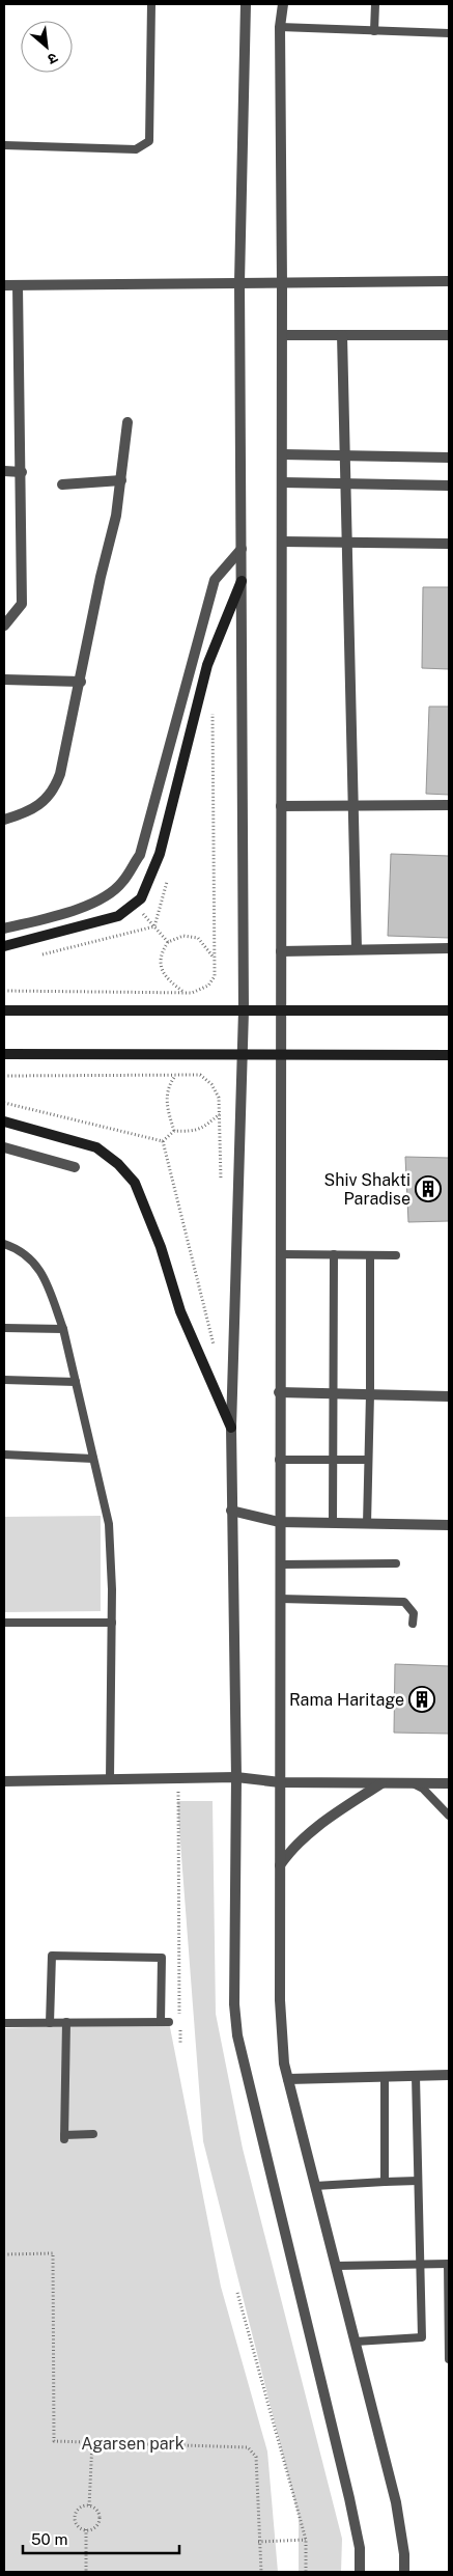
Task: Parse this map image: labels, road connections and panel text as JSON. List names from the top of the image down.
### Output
{
  "parks": ["Agarsen park"],
  "places": {
    "building": ["Shiv Shakti Paradise", "Rama Haritage"]
  },
  "scale_bar": "50 m",
  "north": "bottom right"
}
